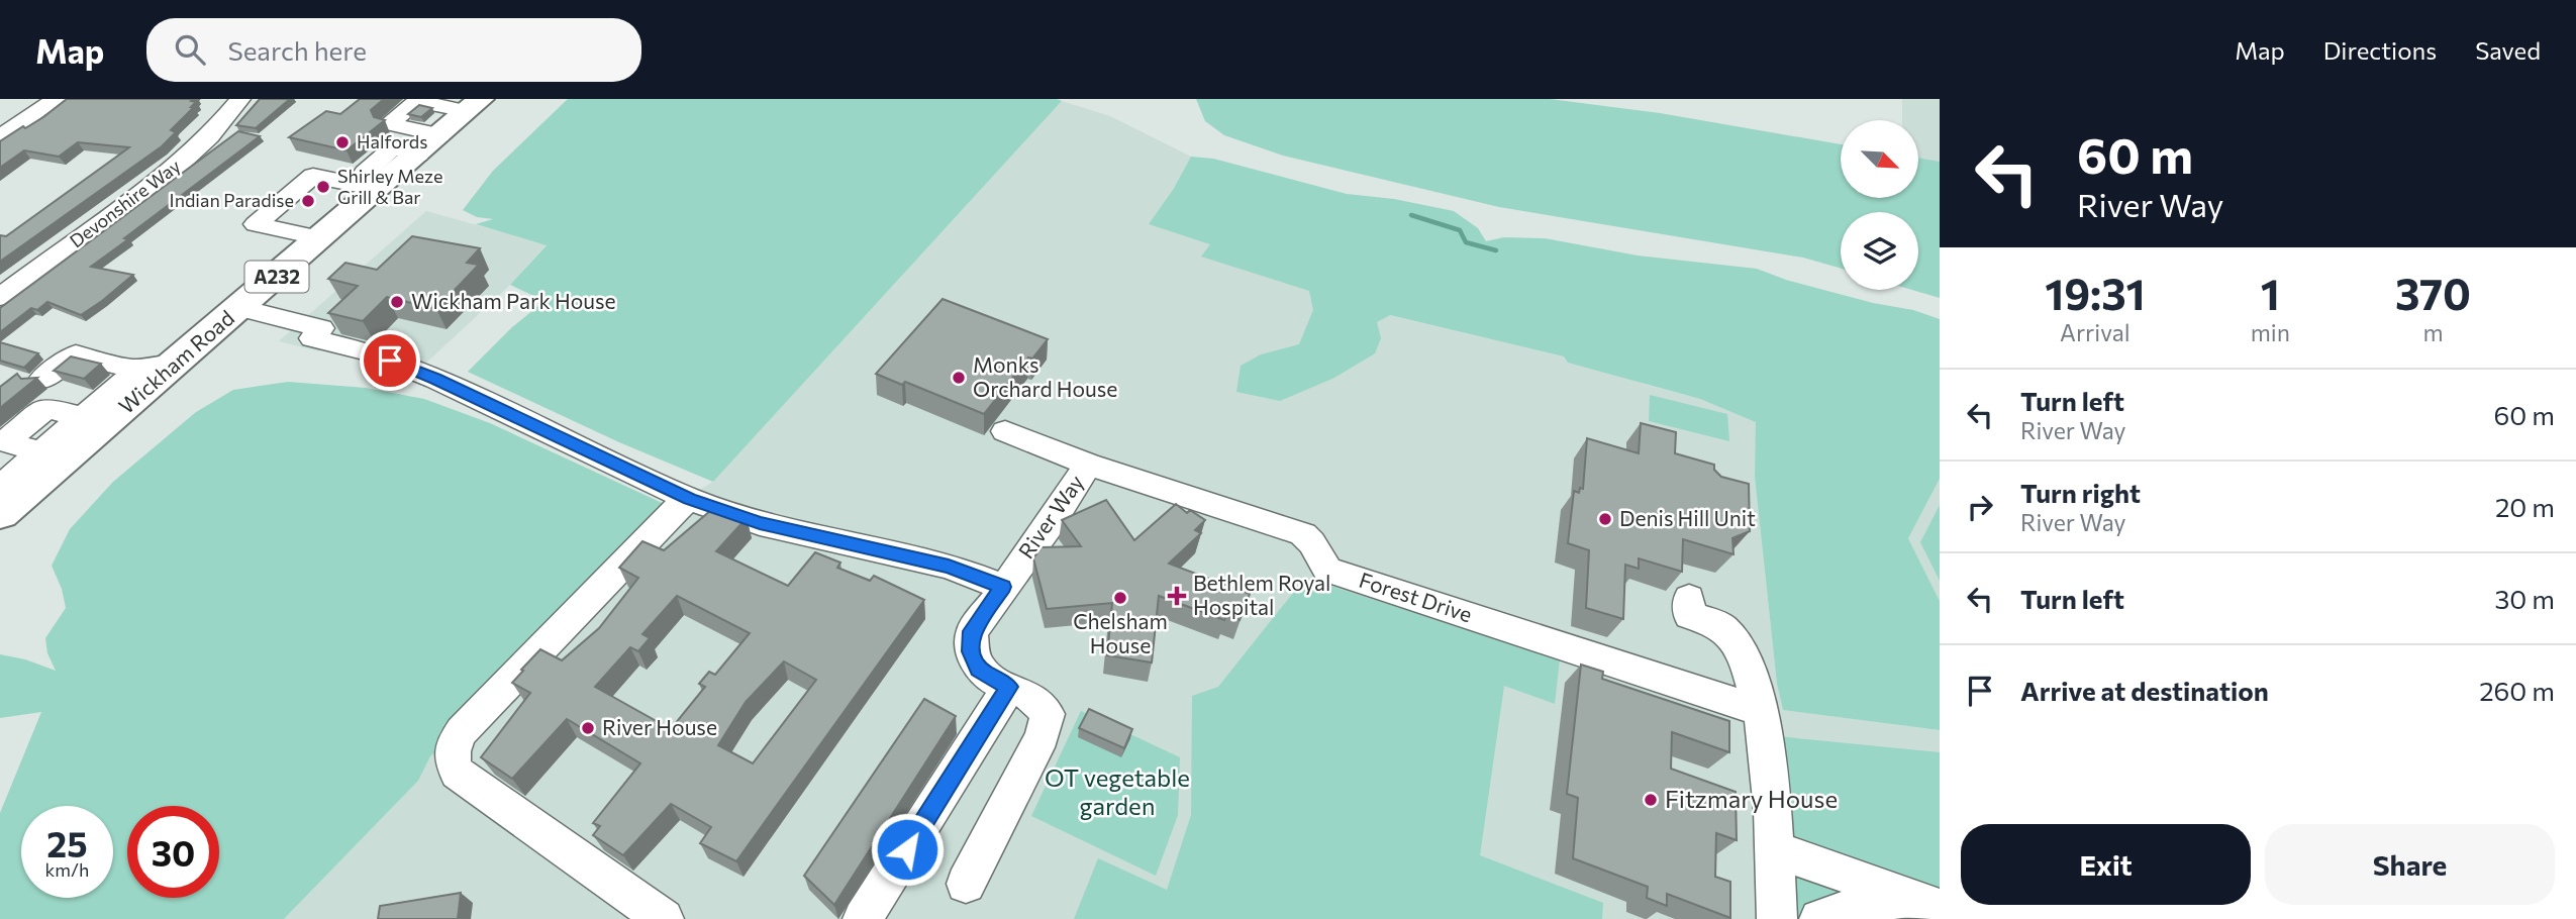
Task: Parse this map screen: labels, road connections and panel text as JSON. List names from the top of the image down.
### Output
{
  "streets": {
    "highway": ["A232", "Wickham Road"],
    "street": ["Devonshire Way", "River Way", "Forest Drive"]
  },
  "crossings": [
    ["River Way", "Forest Drive"]
  ],
  "parks": ["OT vegetable garden"],
  "places": {
    "other": [
      "Halfords",
      "Shirley Meze Grill & Bar",
      "Indian Paradise",
      "Wickham Park House",
      "Monks Orchard House",
      "Denis Hill Unit",
      "Chelsham House",
      "River House",
      "Fitzmary House"
    ],
    "health": ["Bethlem Royal Hospital"]
  },
  "north": "bottom right",
  "page": {
    "header": "Map",
    "search": "Search here",
    "nav": ["Map", "Directions", "Saved"],
    "turn": ["60 m", "River Way"],
    "eta": [
      "19:31",
      "Arrival",
      "1",
      "min",
      "370",
      "m"
    ],
    "list": [
      {
        "name": "Turn left",
        "note": "River Way",
        "value": "60 m"
      },
      {
        "name": "Turn right",
        "note": "River Way",
        "value": "20 m"
      },
      {
        "name": "Turn left",
        "value": "30 m"
      },
      {
        "name": "Arrive at destination",
        "value": "260 m"
      }
    ],
    "speed": "25 km/h",
    "limit": "30",
    "buttons": ["Exit", "Share"]
  }
}
